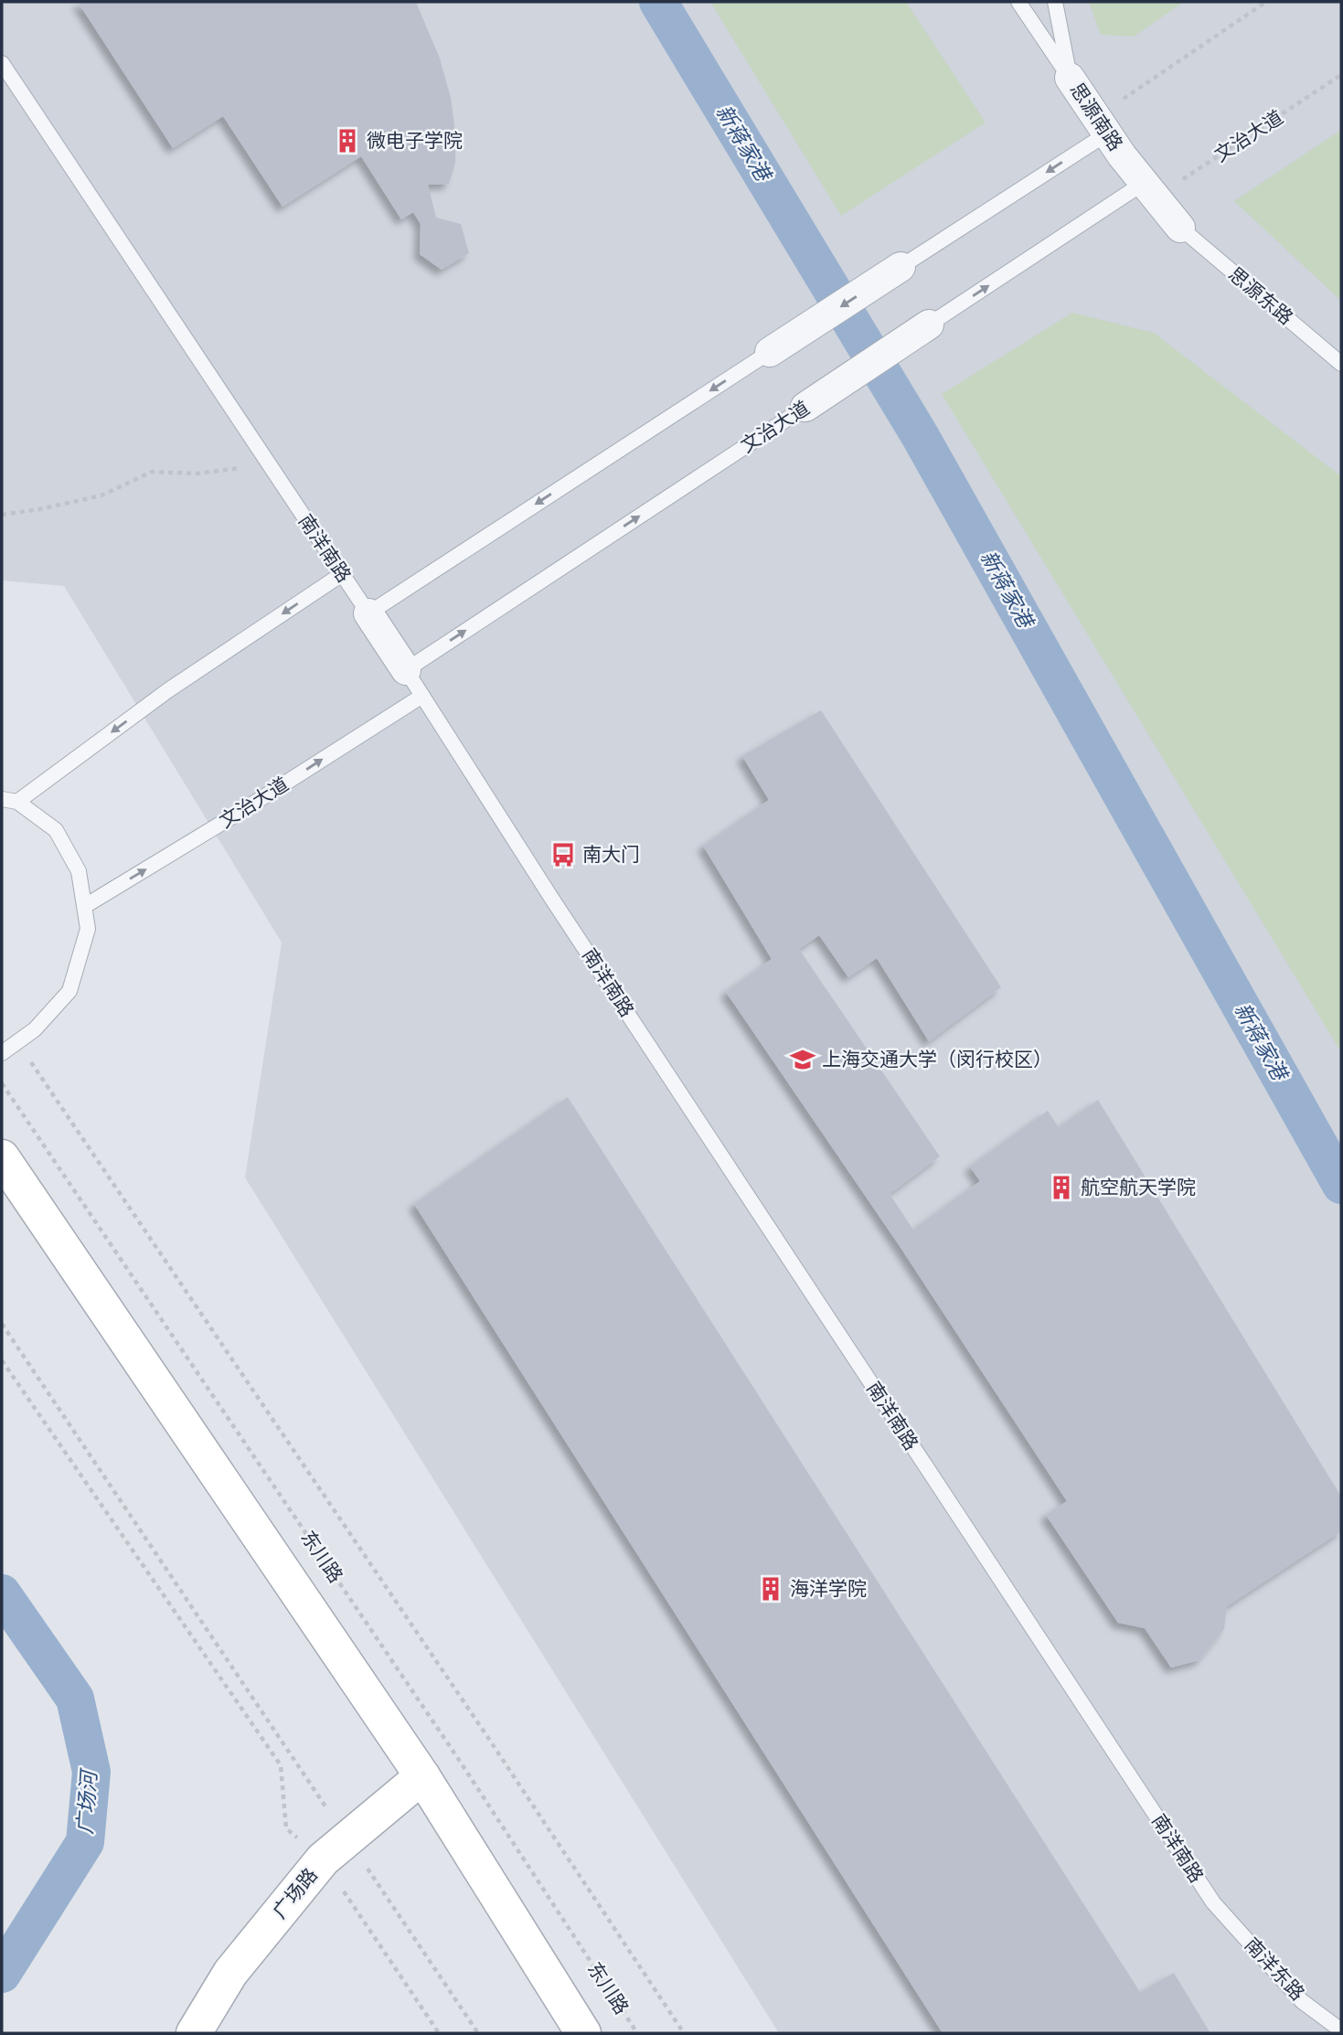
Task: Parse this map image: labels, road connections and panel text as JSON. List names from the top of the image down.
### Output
{
  "streets": {
    "main road": ["东川路", "广场路"],
    "street": ["思源南路", "文治大道", "南洋南路"],
    "lane": ["思源东路", "南洋东路"]
  },
  "crossings": [
    ["思源南路", "文治大道"],
    ["思源南路", "思源东路"],
    ["文治大道", "南洋南路"],
    ["南洋南路", "南洋东路"],
    ["东川路", "广场路"]
  ],
  "one_way": ["文治大道"],
  "water": ["新蒋家港", "广场河"],
  "places": {
    "building": ["微电子学院", "航空航天学院", "海洋学院"],
    "bus stop": ["南大门"],
    "school or university": ["上海交通大学（闵行校区）"]
  }
}
